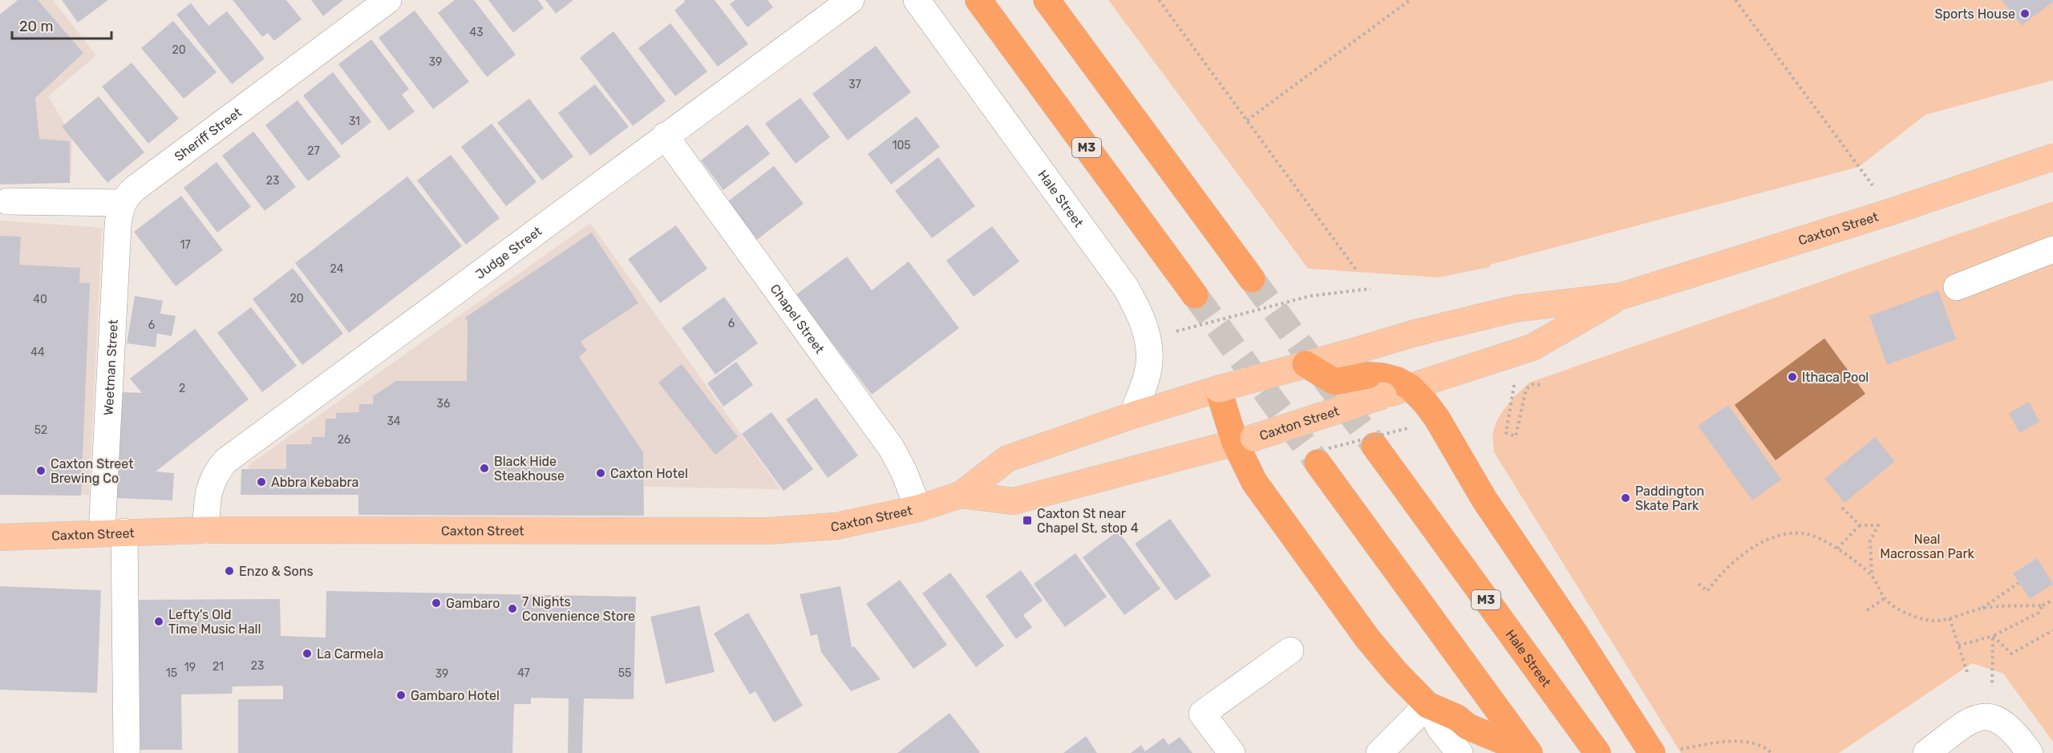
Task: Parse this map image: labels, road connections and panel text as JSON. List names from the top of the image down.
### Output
{
  "streets": {
    "highway": ["M3", "Hale Street"],
    "main road": ["Caxton Street"],
    "street": [
      "Sheriff Street",
      "Judge Street",
      "Chapel Street",
      "Weetman Street"
    ]
  },
  "crossings": [
    ["Sheriff Street", "Weetman Street"],
    ["Hale Street", "Caxton Street"],
    ["Caxton Street", "Judge Street"],
    ["Caxton Street", "Chapel Street"],
    ["Caxton Street", "Weetman Street"],
    ["Judge Street", "Chapel Street"]
  ],
  "parks": ["Neal Macrossan Park"],
  "places": {
    "other": [
      "Sports House",
      "Ithaca Pool",
      "Black Hide Steakhouse",
      "Caxton Street Brewing Co",
      "Caxton Hotel",
      "Abbra Kebabra",
      "Paddington Skate Park",
      "Enzo & Sons",
      "Gambaro",
      "7 Nights Convenience Store",
      "Lefty's Old Time Music Hall",
      "La Carmela",
      "Gambaro Hotel"
    ],
    "transit": ["Caxton St near Chapel St, stop 4"]
  },
  "house_numbers": [
    "43",
    "20",
    "39",
    "37",
    "31",
    "105",
    "27",
    "23",
    "17",
    "24",
    "20",
    "40",
    "6",
    "6",
    "44",
    "2",
    "36",
    "34",
    "52",
    "26",
    "23",
    "21",
    "19",
    "15",
    "47",
    "55",
    "39"
  ],
  "scale_bar": "20 m"
}
